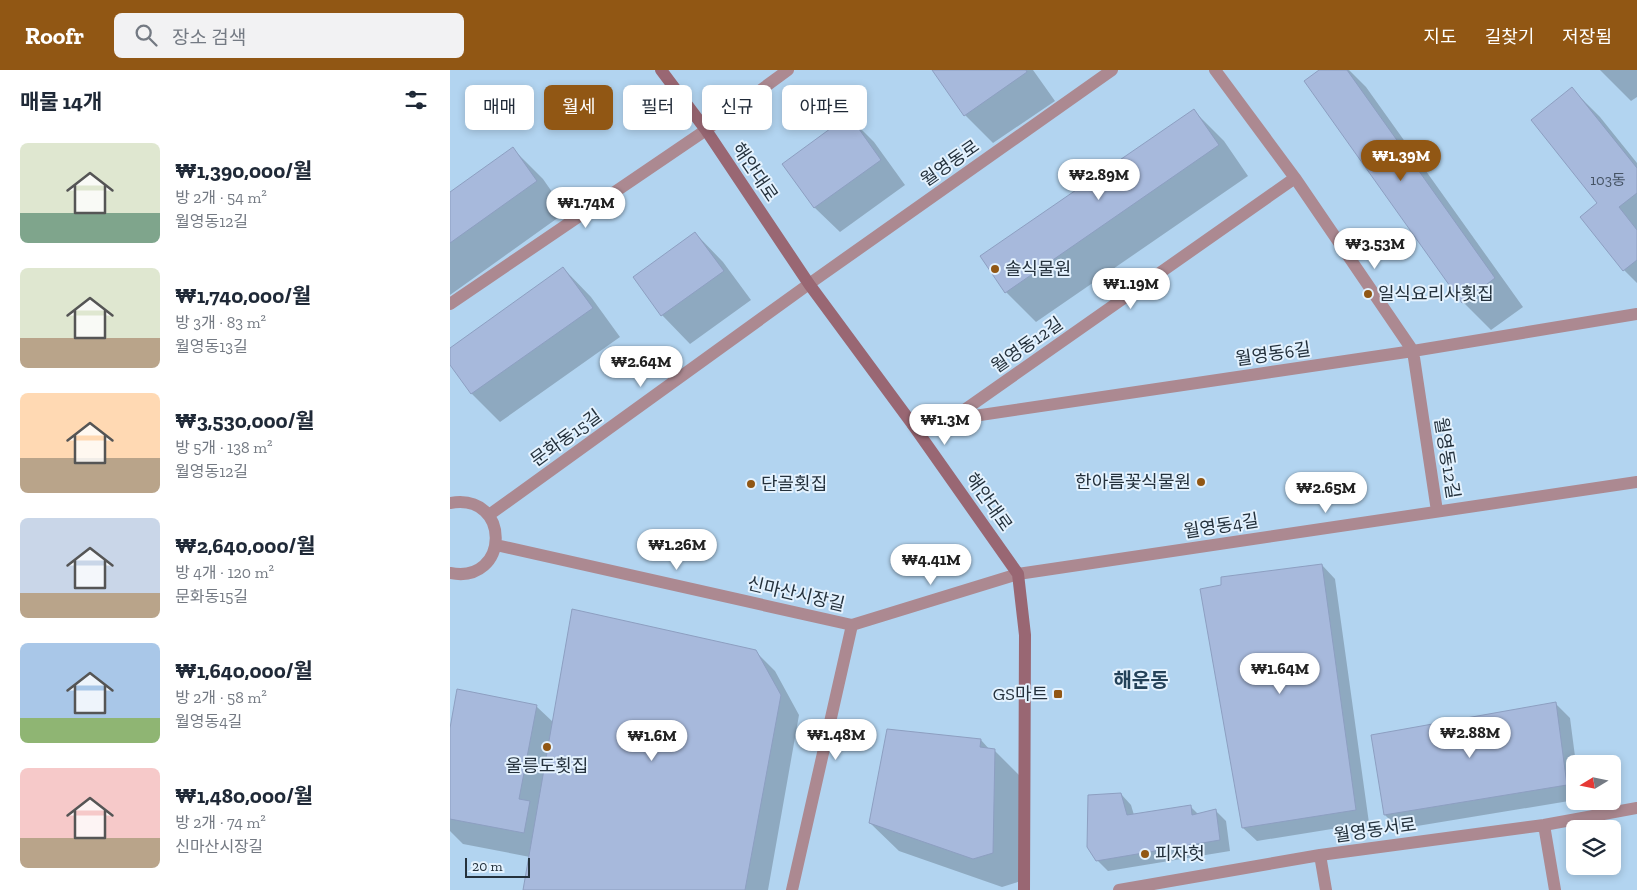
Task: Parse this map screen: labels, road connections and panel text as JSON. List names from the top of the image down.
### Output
{
  "streets": {
    "main road": ["해안대로"],
    "street": [
      "월영동로",
      "월영동12길",
      "월영동6길",
      "문화동15길",
      "월영동4길",
      "신마산시장길",
      "월영동서로"
    ]
  },
  "crossings": [
    ["월영동로", "해안대로"],
    ["월영동로", "문화동15길"],
    ["해안대로", "월영동6길"],
    ["해안대로", "문화동15길"],
    ["해안대로", "월영동4길"],
    ["월영동12길", "월영동6길"],
    ["월영동12길", "월영동4길"],
    ["월영동4길", "신마산시장길"]
  ],
  "districts": ["해운동"],
  "places": {
    "other": [
      "솔식물원",
      "일식요리사횟집",
      "한아름꽃식물원",
      "단골횟집",
      "울릉도횟집",
      "피자헛"
    ],
    "transit": ["GS마트"]
  },
  "house_numbers": ["103동"],
  "scale_bar": "20 m",
  "north": "left",
  "page": {
    "header": "Roofr",
    "search": "장소 검색",
    "nav": ["지도", "길찾기", "저장됨"],
    "heading": "매물 14개",
    "chip": [
      "매매",
      "월세",
      "필터",
      "신규",
      "아파트"
    ],
    "list": [
      {
        "name": "₩1,390,000/월",
        "note": "방 2개 · 54 m² · 월영동12길"
      },
      {
        "name": "₩1,740,000/월",
        "note": "방 3개 · 83 m² · 월영동13길"
      },
      {
        "name": "₩3,530,000/월",
        "note": "방 5개 · 138 m² · 월영동12길"
      },
      {
        "name": "₩2,640,000/월",
        "note": "방 4개 · 120 m² · 문화동15길"
      },
      {
        "name": "₩1,640,000/월",
        "note": "방 2개 · 58 m² · 월영동4길"
      },
      {
        "name": "₩1,480,000/월",
        "note": "방 2개 · 74 m² · 신마산시장길"
      }
    ],
    "price": [
      "₩1.39M",
      "₩2.89M",
      "₩1.74M",
      "₩3.53M",
      "₩1.19M",
      "₩2.64M",
      "₩1.3M",
      "₩2.65M",
      "₩1.26M",
      "₩4.41M",
      "₩1.64M",
      "₩2.88M",
      "₩1.48M",
      "₩1.6M"
    ],
    "scale": "20 m"
  }
}
